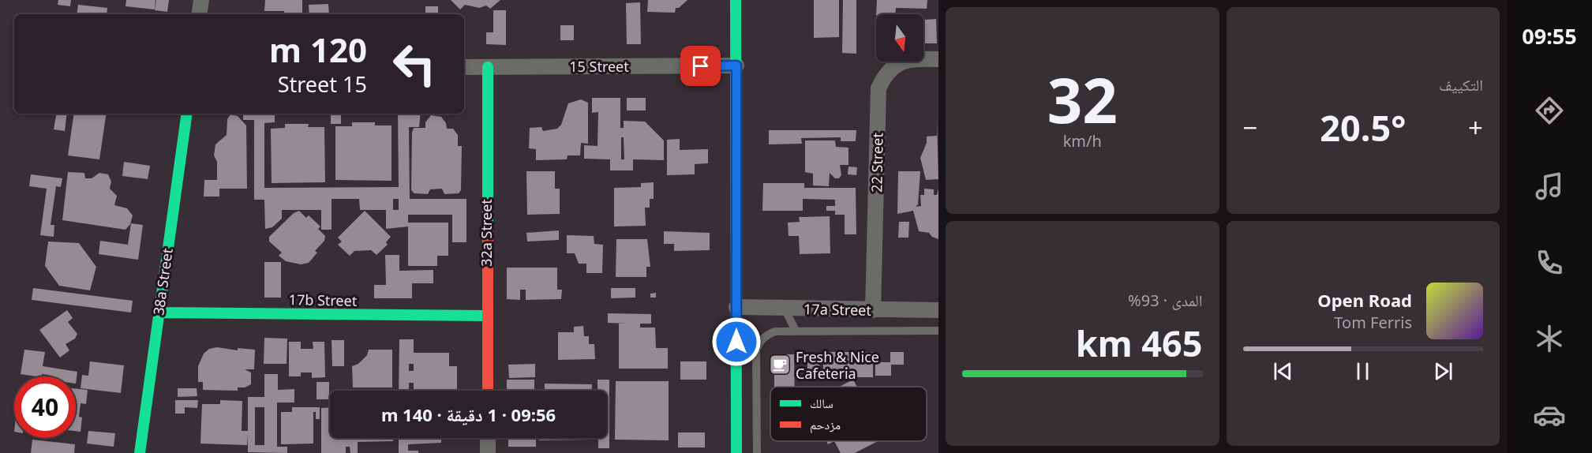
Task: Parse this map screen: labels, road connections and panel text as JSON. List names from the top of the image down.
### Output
{
  "streets": {
    "street": [
      "15 Street",
      "22 Street",
      "32a Street",
      "38a Street",
      "17b Street",
      "17a Street"
    ]
  },
  "crossings": [
    ["15 Street", "32a Street"],
    ["22 Street", "17a Street"],
    ["32a Street", "17b Street"],
    ["38a Street", "17b Street"]
  ],
  "places": {
    "cafe": ["Fresh & Nice Cafeteria"]
  },
  "legend": ["سالك", "مزدحم"],
  "north": "bottom",
  "page": {
    "tabs": "09:55",
    "tile": [
      "التكييف",
      ["32", "km/h"],
      ["المدى · 93%", "465 km"]
    ],
    "turn": ["120 m", "15 Street"],
    "heat": ["−", "20.5°", "+"],
    "song": ["Open Road", "Tom Ferris"],
    "limit": "40",
    "trip": "09:56 · 1 دقيقة · 140 m"
  }
}
